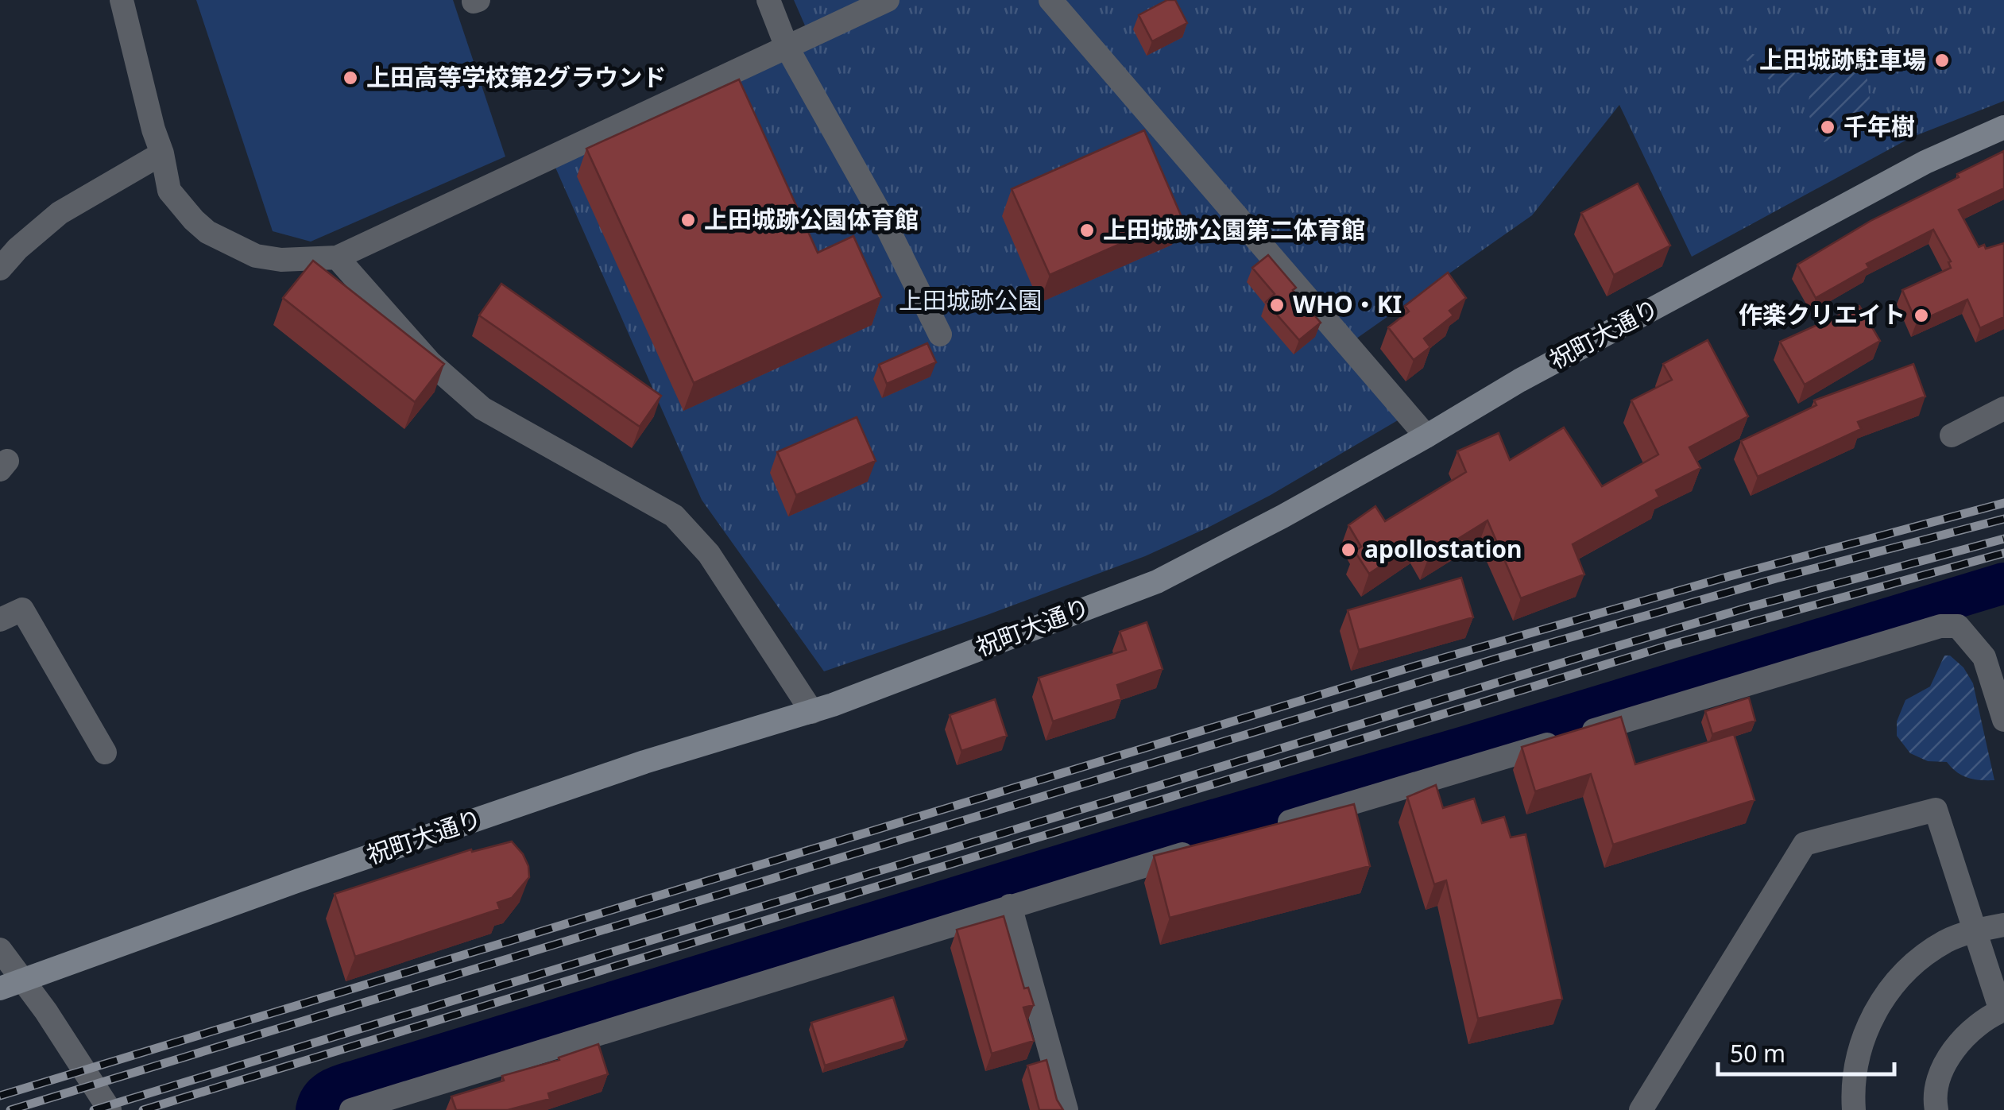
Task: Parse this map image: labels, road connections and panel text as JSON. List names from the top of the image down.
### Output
{
  "streets": {
    "street": ["祝町大通り"]
  },
  "parks": ["上田城跡公園"],
  "places": [
    "上田城跡駐車場",
    "上田高等学校第2グラウンド",
    "千年樹",
    "上田城跡公園体育館",
    "上田城跡公園第二体育館",
    "WHO・KI",
    "作楽クリエイト",
    "apollostation"
  ],
  "scale_bar": "50 m"
}
